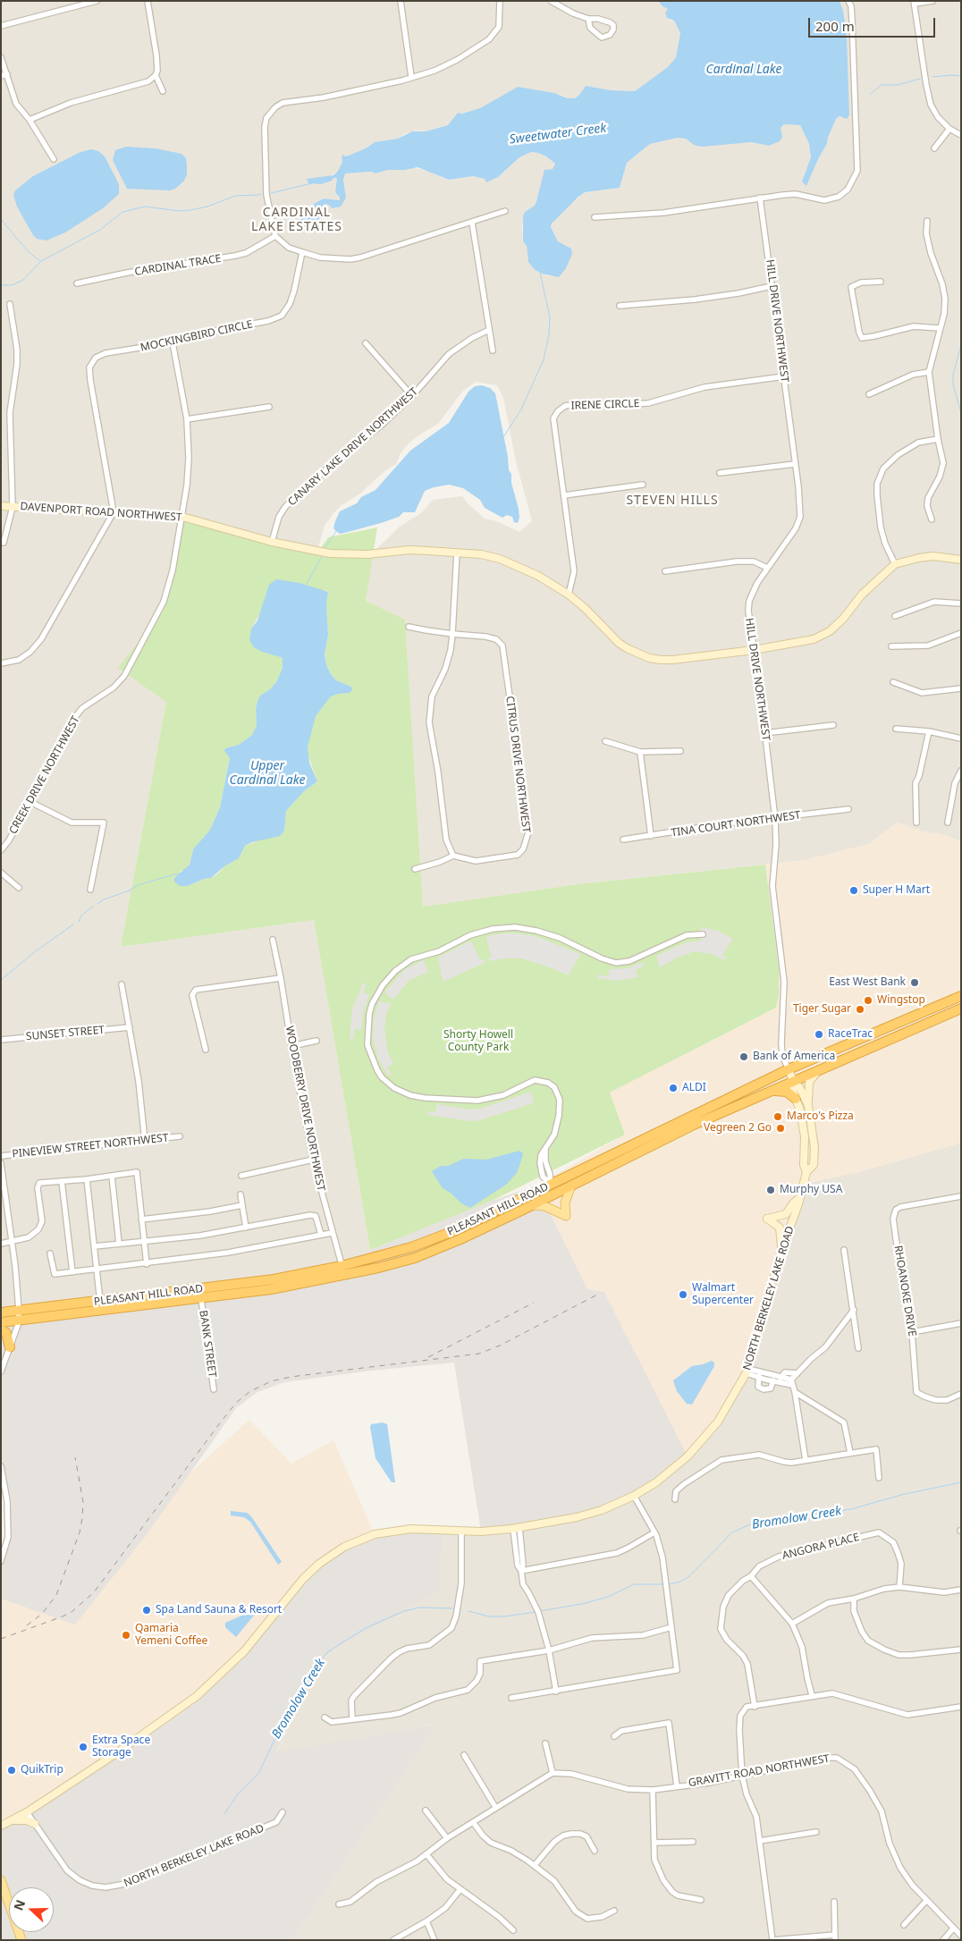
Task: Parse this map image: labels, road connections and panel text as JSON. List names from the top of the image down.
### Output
{
  "streets": {
    "highway": ["PLEASANT HILL ROAD"],
    "street": [
      "CARDINAL TRACE",
      "HILL DRIVE NORTHWEST",
      "MOCKINGBIRD CIRCLE",
      "IRENE CIRCLE",
      "CANARY LAKE DRIVE NORTHWEST",
      "DAVENPORT ROAD NORTHWEST",
      "CITRUS DRIVE NORTHWEST",
      "CREEK DRIVE NORTHWEST",
      "TINA COURT NORTHWEST",
      "SUNSET STREET",
      "WOODBERRY DRIVE NORTHWEST",
      "PINEVIEW STREET NORTHWEST",
      "RHOANOKE DRIVE",
      "NORTH BERKELEY LAKE ROAD",
      "BANK STREET",
      "ANGORA PLACE",
      "GRAVITT ROAD NORTHWEST"
    ]
  },
  "crossings": [
    ["HILL DRIVE NORTHWEST", "IRENE CIRCLE"],
    ["HILL DRIVE NORTHWEST", "DAVENPORT ROAD NORTHWEST"],
    ["HILL DRIVE NORTHWEST", "TINA COURT NORTHWEST"],
    ["HILL DRIVE NORTHWEST", "PLEASANT HILL ROAD"],
    ["HILL DRIVE NORTHWEST", "NORTH BERKELEY LAKE ROAD"],
    ["MOCKINGBIRD CIRCLE", "DAVENPORT ROAD NORTHWEST"],
    ["MOCKINGBIRD CIRCLE", "CREEK DRIVE NORTHWEST"],
    ["IRENE CIRCLE", "DAVENPORT ROAD NORTHWEST"],
    ["CANARY LAKE DRIVE NORTHWEST", "DAVENPORT ROAD NORTHWEST"],
    ["DAVENPORT ROAD NORTHWEST", "CREEK DRIVE NORTHWEST"],
    ["WOODBERRY DRIVE NORTHWEST", "PLEASANT HILL ROAD"],
    ["PLEASANT HILL ROAD", "NORTH BERKELEY LAKE ROAD"],
    ["PLEASANT HILL ROAD", "BANK STREET"]
  ],
  "districts": ["CARDINAL LAKE ESTATES", "STEVEN HILLS"],
  "water": [
    "Cardinal Lake",
    "Sweetwater Creek",
    "Upper Cardinal Lake",
    "Bromolow Creek"
  ],
  "parks": ["Shorty Howell County Park"],
  "places": [
    "Super H Mart",
    "East West Bank",
    "Wingstop",
    "Tiger Sugar",
    "RaceTrac",
    "Bank of America",
    "ALDI",
    "Marco's Pizza",
    "Vegreen 2 Go",
    "Murphy USA",
    "Walmart Supercenter",
    "Spa Land Sauna & Resort",
    "Qamaria Yemeni Coffee",
    "Extra Space Storage",
    "QuikTrip"
  ],
  "scale_bar": "200 m",
  "north": "left"
}
